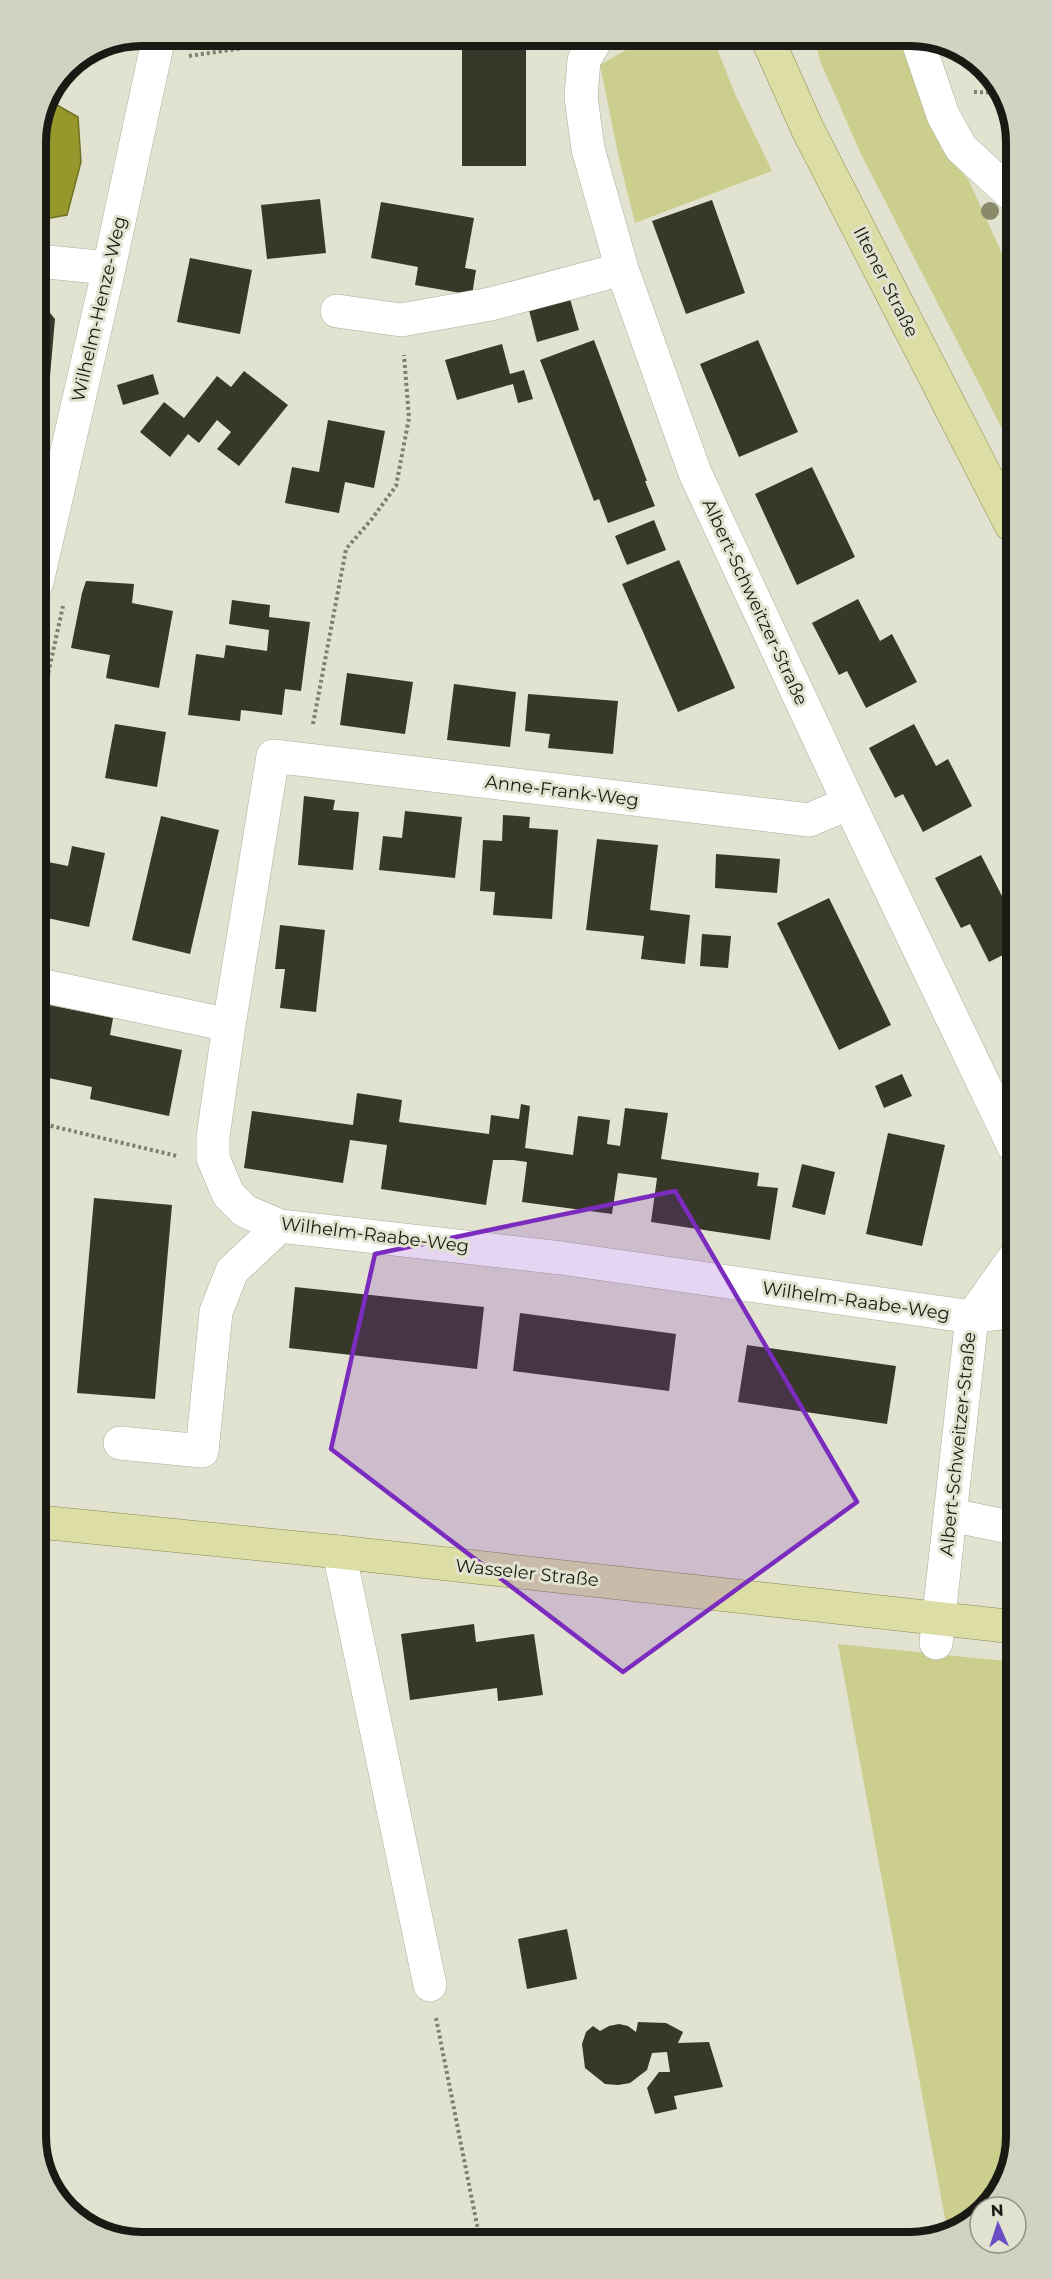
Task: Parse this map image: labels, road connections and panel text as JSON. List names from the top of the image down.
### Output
{
  "streets": {
    "main road": ["Iltener Straße", "Wasseler Straße"],
    "street": [
      "Wilhelm-Henze-Weg",
      "Albert-Schweitzer-Straße",
      "Anne-Frank-Weg",
      "Wilhelm-Raabe-Weg"
    ]
  },
  "crossings": [
    ["Albert-Schweitzer-Straße", "Anne-Frank-Weg"],
    ["Albert-Schweitzer-Straße", "Wilhelm-Raabe-Weg"],
    ["Albert-Schweitzer-Straße", "Wasseler Straße"],
    ["Anne-Frank-Weg", "Wilhelm-Raabe-Weg"]
  ],
  "north": "top"
}
